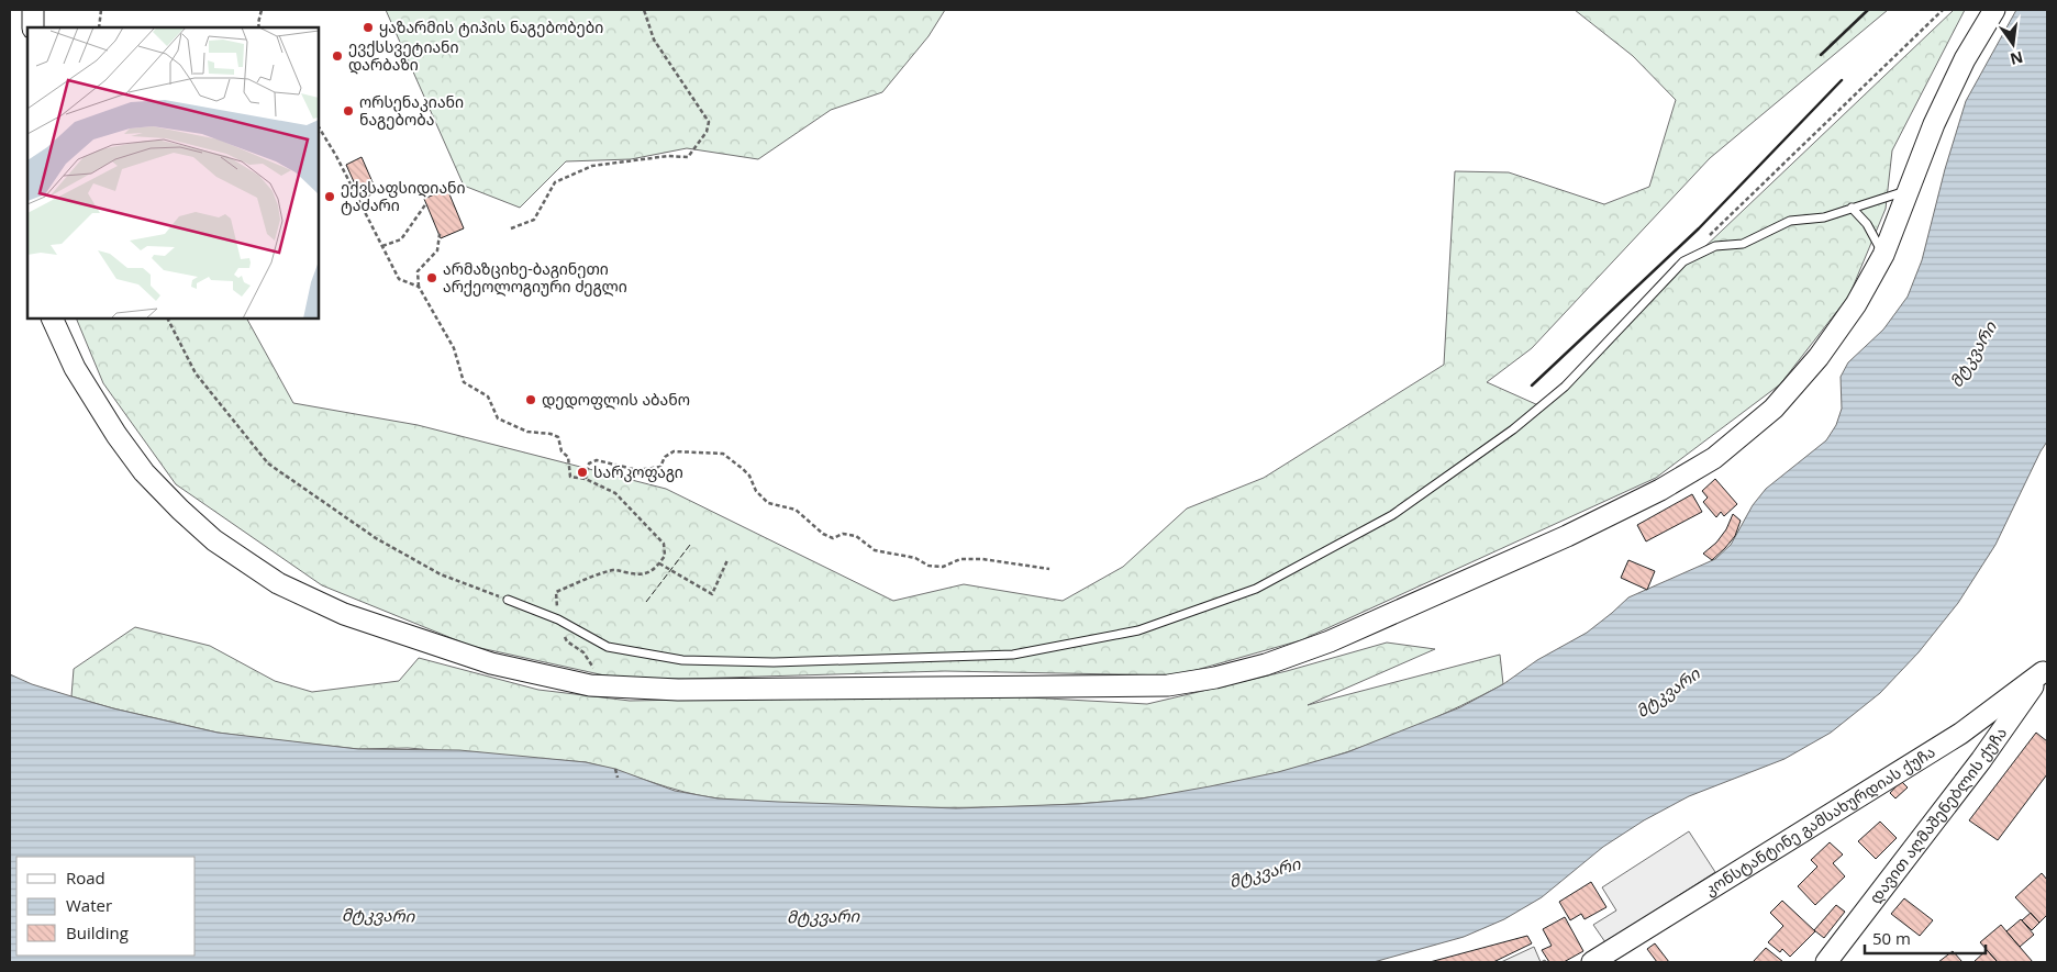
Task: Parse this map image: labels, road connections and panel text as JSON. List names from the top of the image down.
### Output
{
  "streets": {
    "main road": ["დავით აღმაშენებლის ქუჩა", "კონსტანტინე გამსახურდიას ქუჩა"]
  },
  "crossings": [
    ["დავით აღმაშენებლის ქუჩა", "კონსტანტინე გამსახურდიას ქუჩა"]
  ],
  "water": ["მტკვარი"],
  "places": [
    "ყაზარმის ტიპის ნაგებობები",
    "ევქსსვეტიანი დარბაზი",
    "ორსენაკიანი ნაგებობა",
    "ექვსაფსიდიანი ტაძარი",
    "არმაზციხე-ბაგინეთი არქეოლოგიური ძეგლი",
    "დედოფლის აბანო",
    "სარკოფაგი"
  ],
  "legend": ["Road", "Water", "Building"],
  "scale_bar": "50 m",
  "north": "bottom"
}
